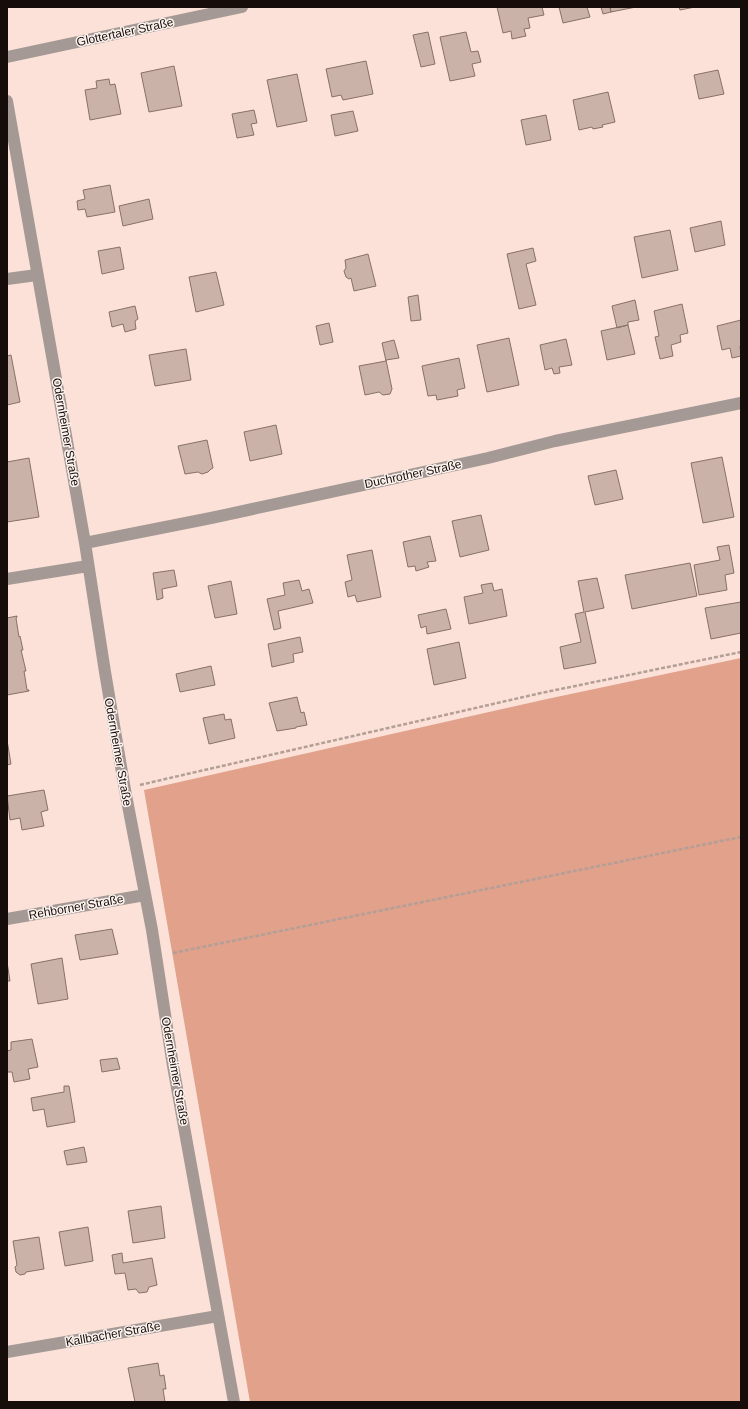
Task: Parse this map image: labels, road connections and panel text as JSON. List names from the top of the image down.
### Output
{
  "streets": {
    "street": [
      "Glottertaler Straße",
      "Odernheimer Straße",
      "Duchrother Straße",
      "Rehborner Straße",
      "Kallbacher Straße"
    ]
  },
  "crossings": [
    ["Odernheimer Straße", "Duchrother Straße"],
    ["Odernheimer Straße", "Rehborner Straße"],
    ["Odernheimer Straße", "Kallbacher Straße"]
  ]
}
